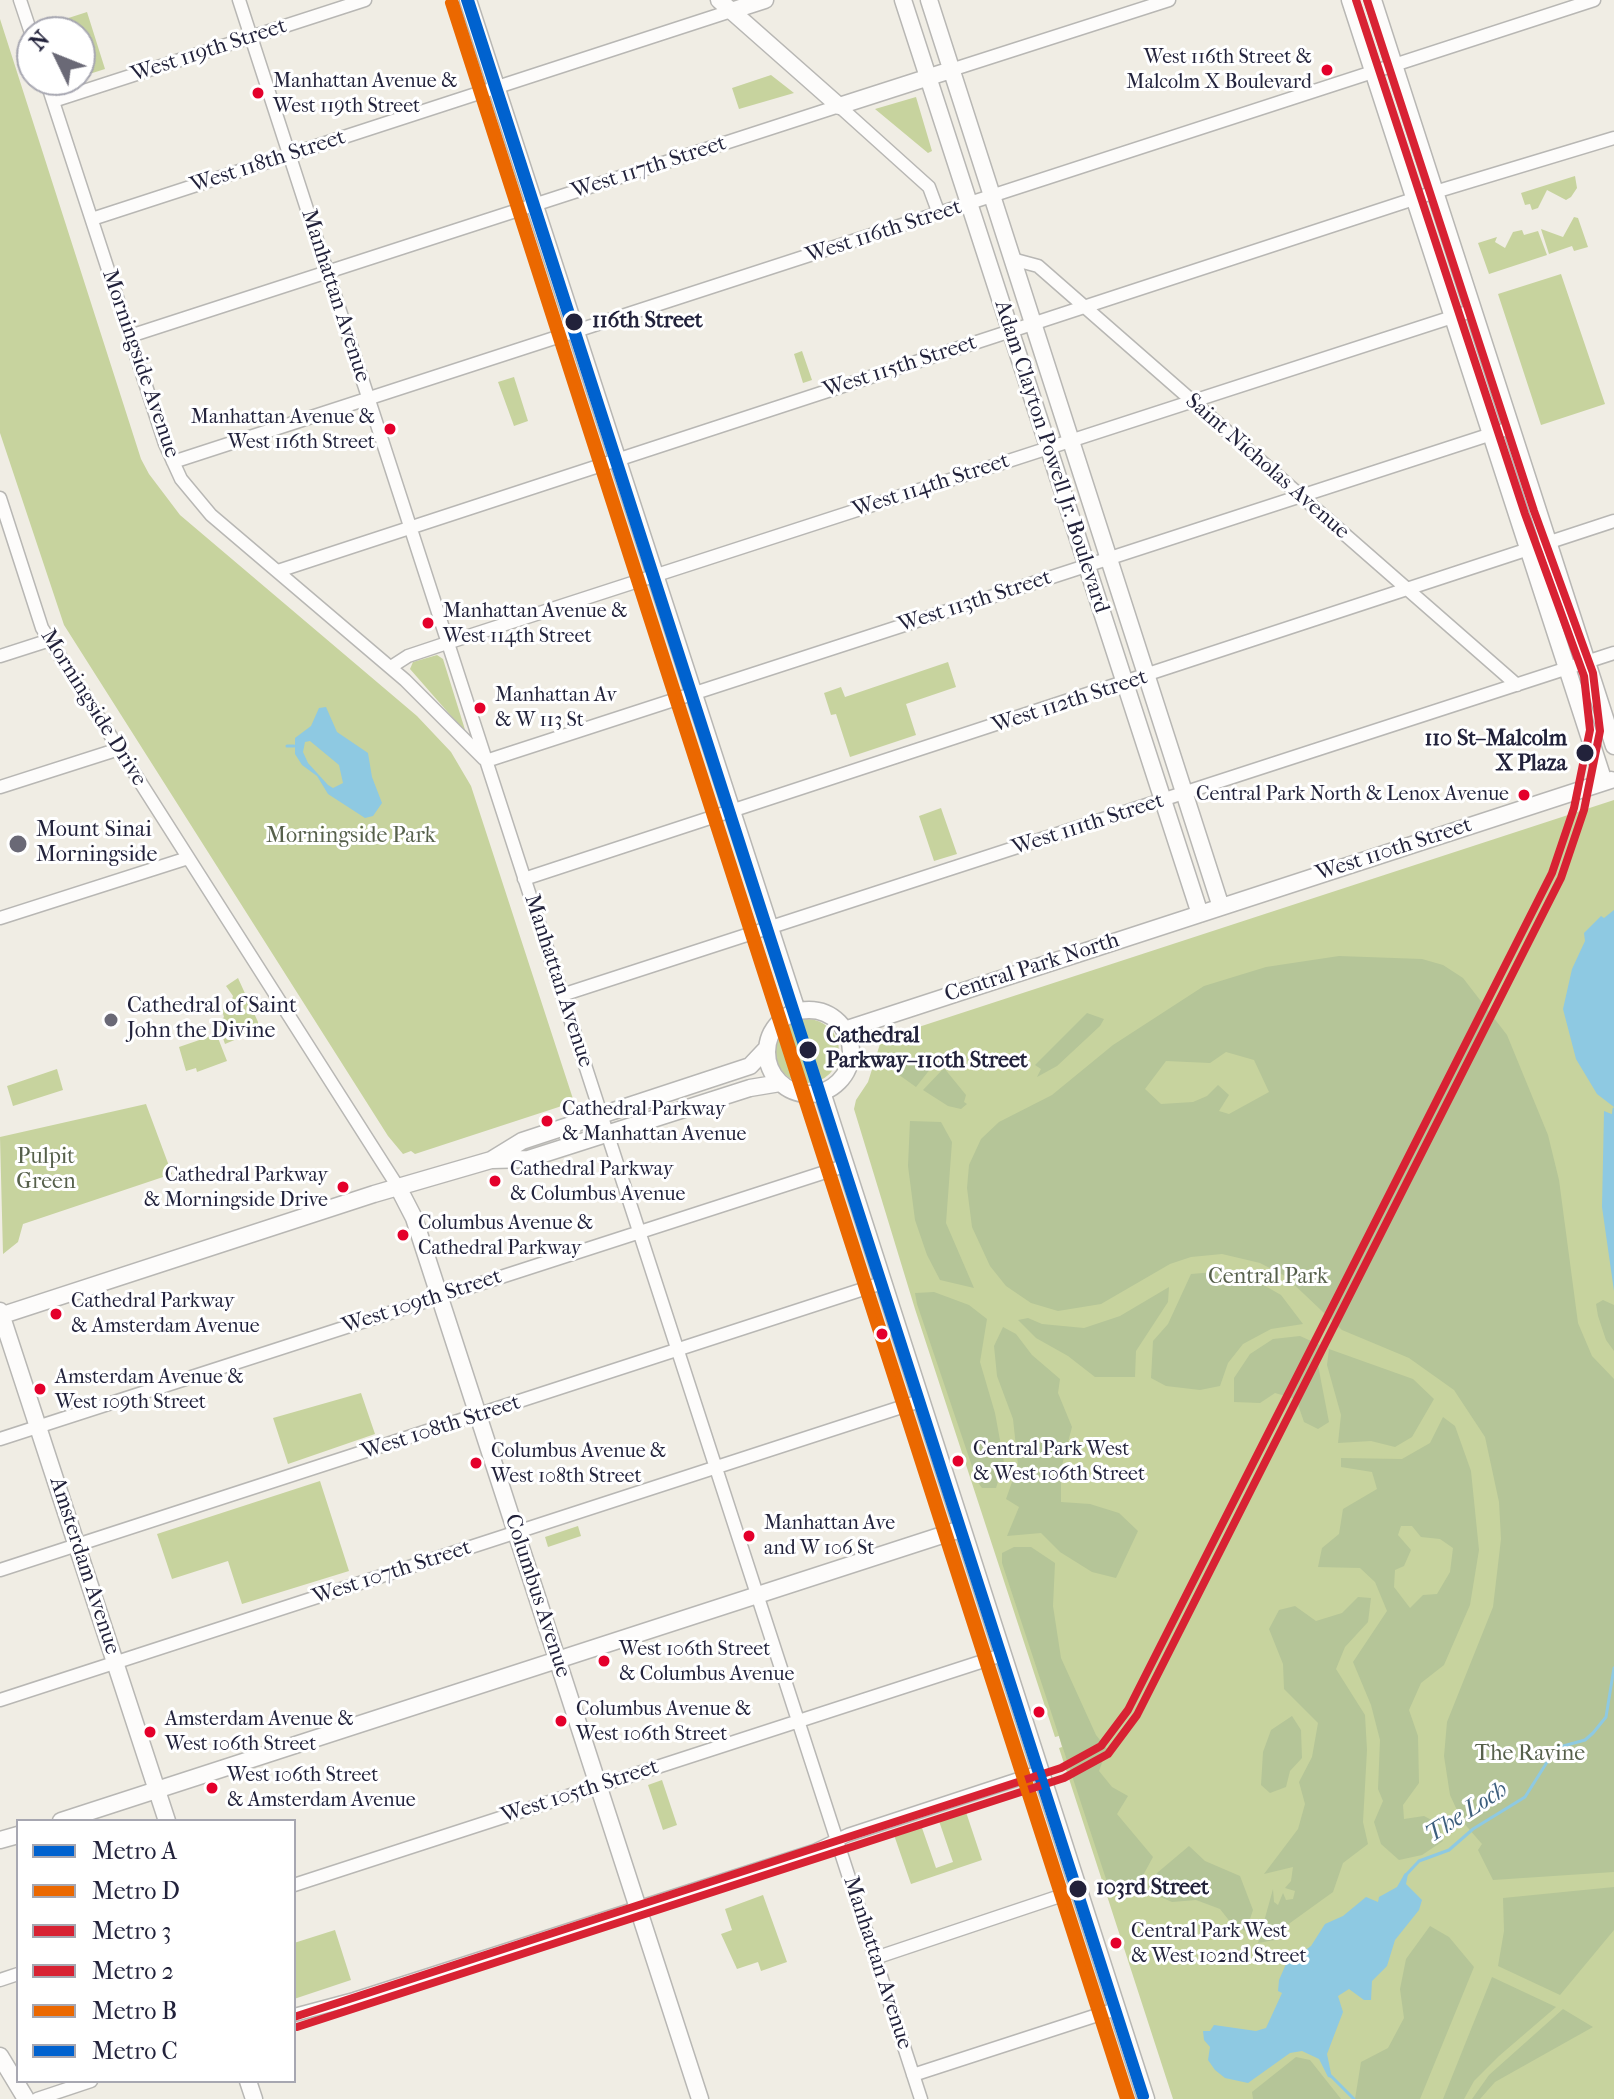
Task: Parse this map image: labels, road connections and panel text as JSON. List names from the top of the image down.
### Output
{
  "streets": {
    "main road": [
      "West 118th Street",
      "West 117th Street",
      "Adam Clayton Powell Jr. Boulevard",
      "West 110th Street",
      "Central Park North",
      "Amsterdam Avenue",
      "Columbus Avenue"
    ],
    "street": [
      "West 119th Street",
      "West 116th Street",
      "Manhattan Avenue",
      "Morningside Avenue",
      "West 115th Street",
      "Saint Nicholas Avenue",
      "West 114th Street",
      "West 113th Street",
      "West 112th Street",
      "Morningside Drive",
      "West 111th Street",
      "West 109th Street",
      "West 108th Street",
      "West 107th Street",
      "West 105th Street"
    ]
  },
  "crossings": [
    ["West 119th Street", "Manhattan Avenue"],
    ["West 119th Street", "Morningside Avenue"],
    ["West 118th Street", "Manhattan Avenue"],
    ["West 118th Street", "Morningside Avenue"],
    ["West 117th Street", "Manhattan Avenue"],
    ["West 117th Street", "Morningside Avenue"],
    ["West 117th Street", "Adam Clayton Powell Jr. Boulevard"],
    ["West 116th Street", "Manhattan Avenue"],
    ["West 116th Street", "Morningside Avenue"],
    ["West 116th Street", "Adam Clayton Powell Jr. Boulevard"],
    ["Manhattan Avenue", "Morningside Avenue"],
    ["Manhattan Avenue", "West 115th Street"],
    ["Manhattan Avenue", "West 114th Street"],
    ["Manhattan Avenue", "West 113th Street"],
    ["Manhattan Avenue", "West 112th Street"],
    ["Manhattan Avenue", "West 111th Street"],
    ["Manhattan Avenue", "West 109th Street"],
    ["Manhattan Avenue", "West 108th Street"],
    ["Manhattan Avenue", "West 107th Street"],
    ["Manhattan Avenue", "West 105th Street"],
    ["Morningside Avenue", "West 115th Street"],
    ["Morningside Avenue", "West 114th Street"],
    ["Morningside Avenue", "West 113th Street"],
    ["West 115th Street", "Adam Clayton Powell Jr. Boulevard"],
    ["West 115th Street", "Saint Nicholas Avenue"],
    ["Adam Clayton Powell Jr. Boulevard", "Saint Nicholas Avenue"],
    ["Adam Clayton Powell Jr. Boulevard", "West 114th Street"],
    ["Adam Clayton Powell Jr. Boulevard", "West 113th Street"],
    ["Adam Clayton Powell Jr. Boulevard", "West 112th Street"],
    ["Adam Clayton Powell Jr. Boulevard", "West 111th Street"],
    ["Adam Clayton Powell Jr. Boulevard", "West 110th Street"],
    ["Adam Clayton Powell Jr. Boulevard", "Central Park North"],
    ["Saint Nicholas Avenue", "West 114th Street"],
    ["Saint Nicholas Avenue", "West 113th Street"],
    ["Saint Nicholas Avenue", "West 112th Street"],
    ["Saint Nicholas Avenue", "West 111th Street"],
    ["Morningside Drive", "Columbus Avenue"],
    ["West 110th Street", "Central Park North"],
    ["West 109th Street", "Amsterdam Avenue"],
    ["West 109th Street", "Columbus Avenue"],
    ["West 108th Street", "Amsterdam Avenue"],
    ["West 108th Street", "Columbus Avenue"],
    ["Amsterdam Avenue", "West 107th Street"],
    ["West 107th Street", "Columbus Avenue"],
    ["Columbus Avenue", "West 105th Street"]
  ],
  "water": ["The Loch"],
  "parks": [
    "Morningside Park",
    "Pulpit Green",
    "Central Park",
    "The Ravine"
  ],
  "places": [
    "West 116th Street & Malcolm X Boulevard",
    "Manhattan Avenue & West 119th Street",
    "116th Street",
    "Manhattan Avenue & West 116th Street",
    "Manhattan Avenue & West 114th Street",
    "Manhattan Av & W 113 St",
    "110 St–Malcolm X Plaza",
    "Central Park North & Lenox Avenue",
    "Mount Sinai Morningside",
    "Cathedral of Saint John the Divine",
    "Cathedral Parkway–110th Street",
    "Cathedral Parkway & Manhattan Avenue",
    "Cathedral Parkway & Columbus Avenue",
    "Cathedral Parkway & Morningside Drive",
    "Columbus Avenue & Cathedral Parkway",
    "Cathedral Parkway & Amsterdam Avenue",
    "Amsterdam Avenue & West 109th Street",
    "Central Park West & West 106th Street",
    "Columbus Avenue & West 108th Street",
    "Manhattan Ave and W 106 St",
    "West 106th Street & Columbus Avenue",
    "Columbus Avenue & West 106th Street",
    "Amsterdam Avenue & West 106th Street",
    "West 106th Street & Amsterdam Avenue",
    "103rd Street",
    "Central Park West & West 102nd Street"
  ],
  "lines": [
    "metro line A",
    "metro line 3",
    "metro line 2",
    "metro line C",
    "metro line D",
    "metro line B"
  ],
  "legend": [
    "Metro A",
    "Metro D",
    "Metro 3",
    "Metro 2",
    "Metro B",
    "Metro C"
  ],
  "north": "top left"
}
